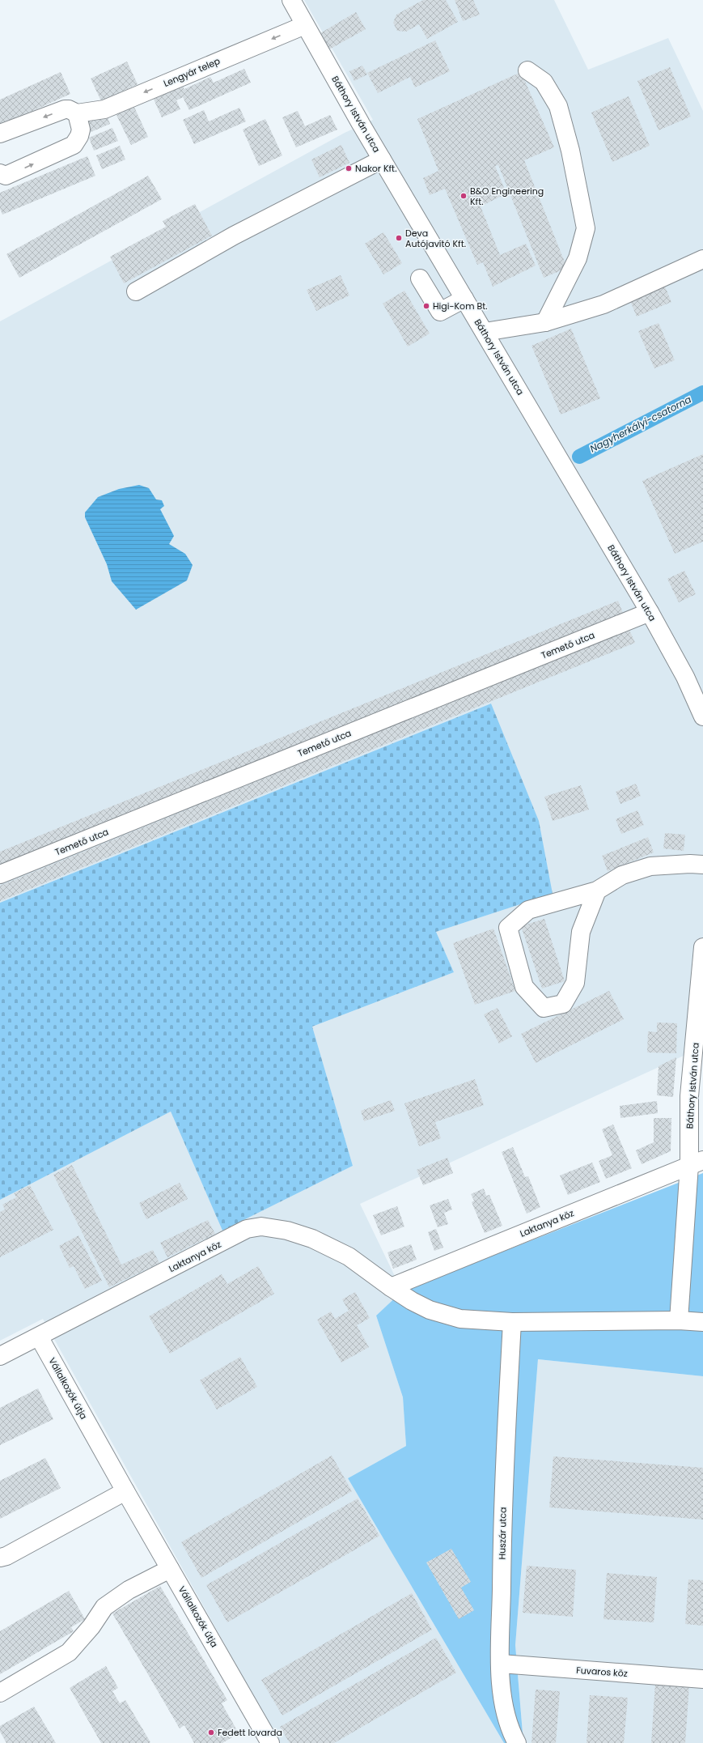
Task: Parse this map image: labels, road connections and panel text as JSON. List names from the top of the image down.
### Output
{
  "streets": {
    "street": [
      "Lengyár telep",
      "Báthory István utca",
      "Temető utca",
      "Laktanya köz",
      "Vállalkozók útja",
      "Huszár utca",
      "Fuvaros köz"
    ]
  },
  "crossings": [
    ["Lengyár telep", "Báthory István utca"],
    ["Báthory István utca", "Temető utca"],
    ["Báthory István utca", "Laktanya köz"],
    ["Laktanya köz", "Vállalkozók útja"],
    ["Laktanya köz", "Huszár utca"],
    ["Huszár utca", "Fuvaros köz"]
  ],
  "one_way": ["Lengyár telep"],
  "water": ["Nagyherkályi-csatorna"],
  "places": [
    "Nakor Kft.",
    "B&O Engineering Kft.",
    "Deva Autójavító Kft.",
    "Higi-Kom Bt.",
    "Fedett lovarda"
  ]
}
